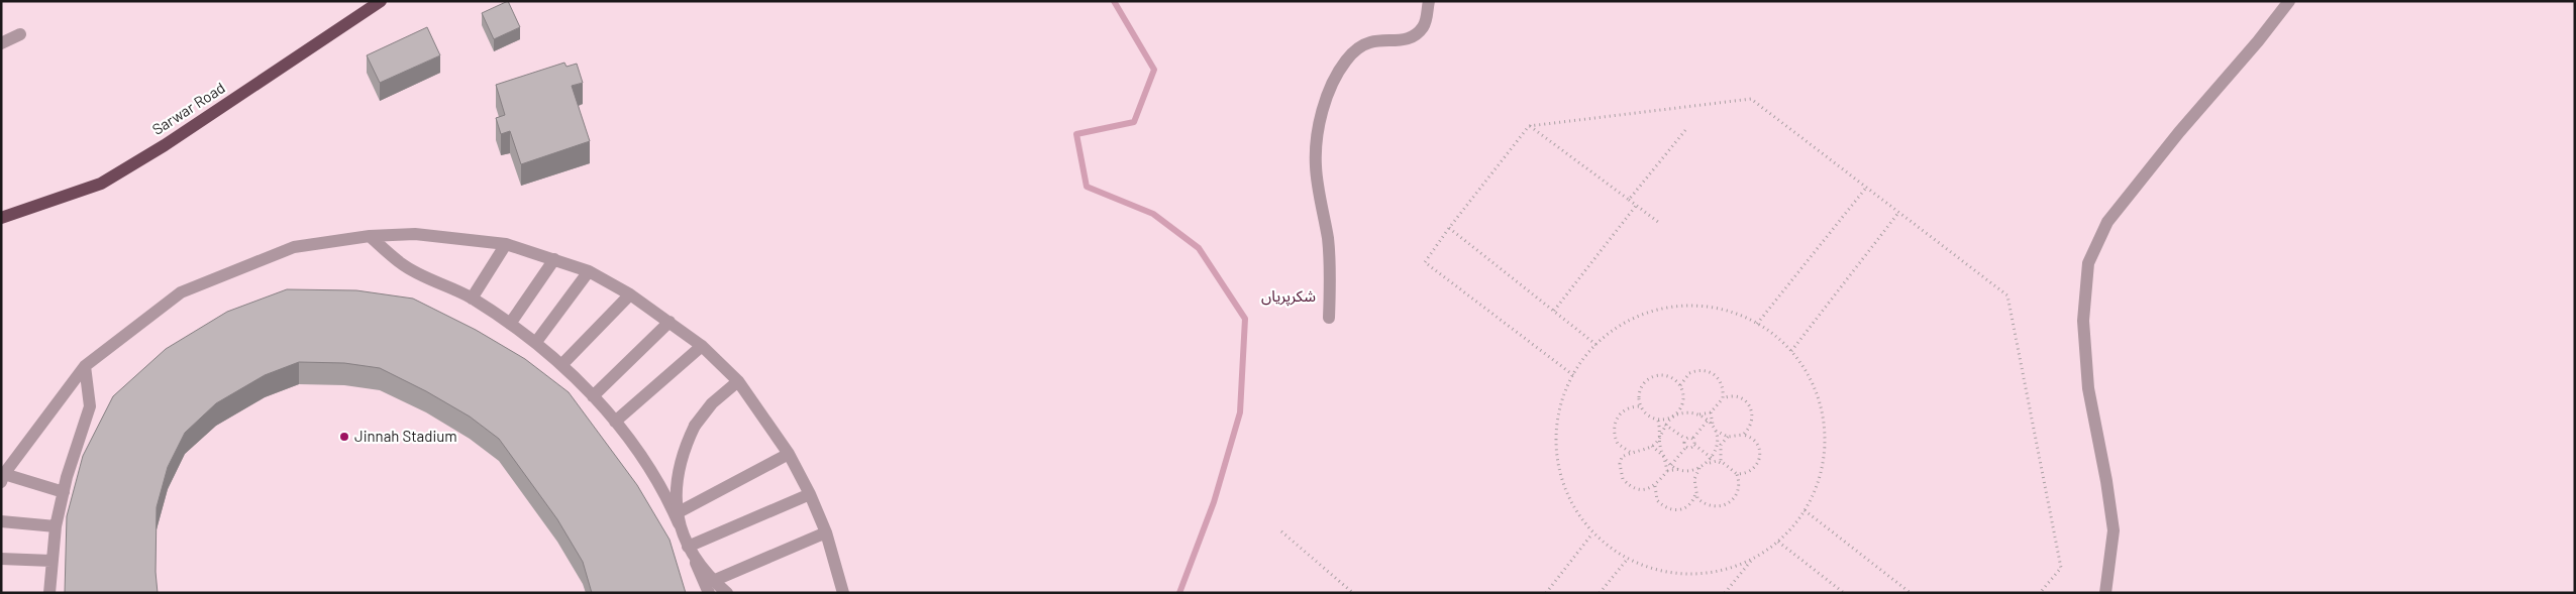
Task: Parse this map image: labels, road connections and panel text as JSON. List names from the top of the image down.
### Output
{
  "streets": {
    "main road": ["Sarwar Road"]
  },
  "parks": ["شکرپریاں"],
  "places": ["Jinnah Stadium"]
}
